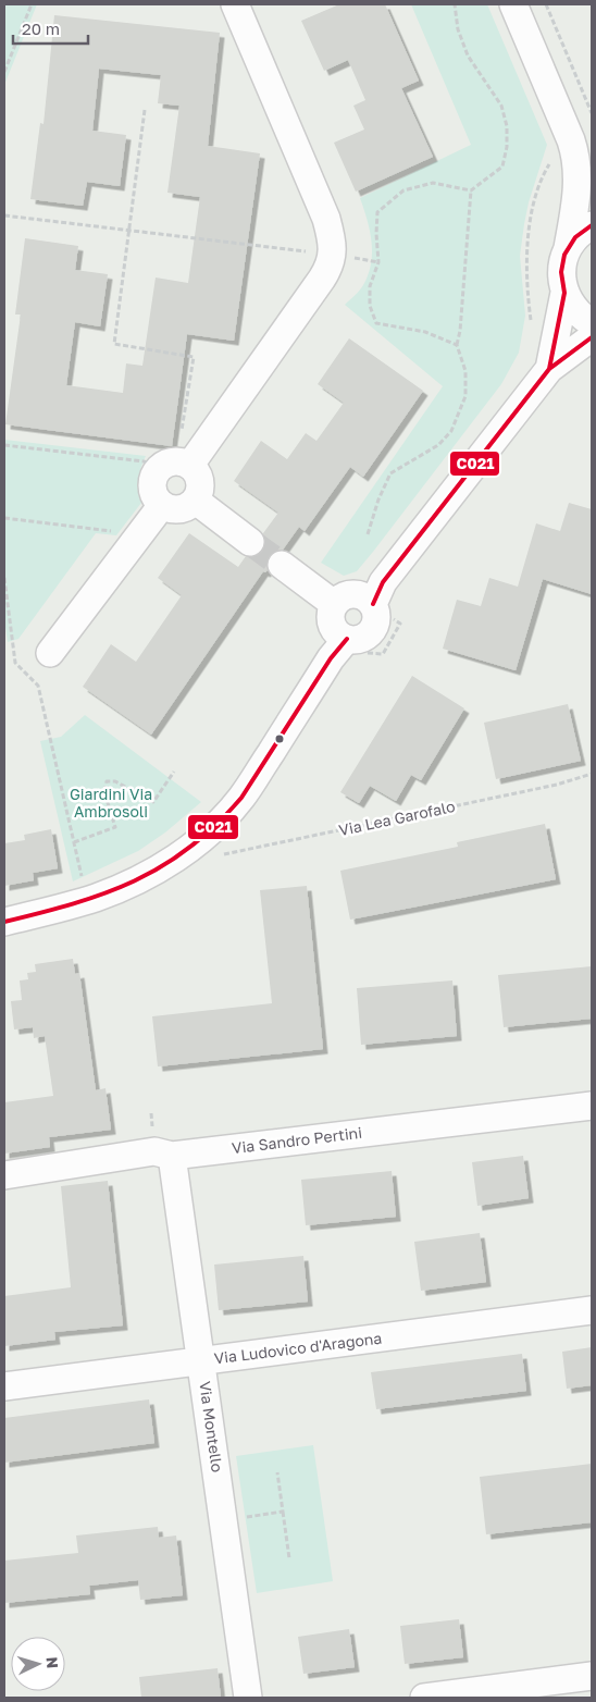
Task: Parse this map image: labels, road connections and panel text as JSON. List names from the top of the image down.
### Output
{
  "streets": {
    "street": ["Via Sandro Pertini", "Via Ludovico d'Aragona", "Via Montello"],
    "path": ["Via Lea Garofalo"]
  },
  "crossings": [
    ["Via Sandro Pertini", "Via Montello"],
    ["Via Ludovico d'Aragona", "Via Montello"]
  ],
  "parks": ["Giardini Via Ambrosoli"],
  "lines": ["transit line C021"],
  "scale_bar": "20 m",
  "north": "right"
}
